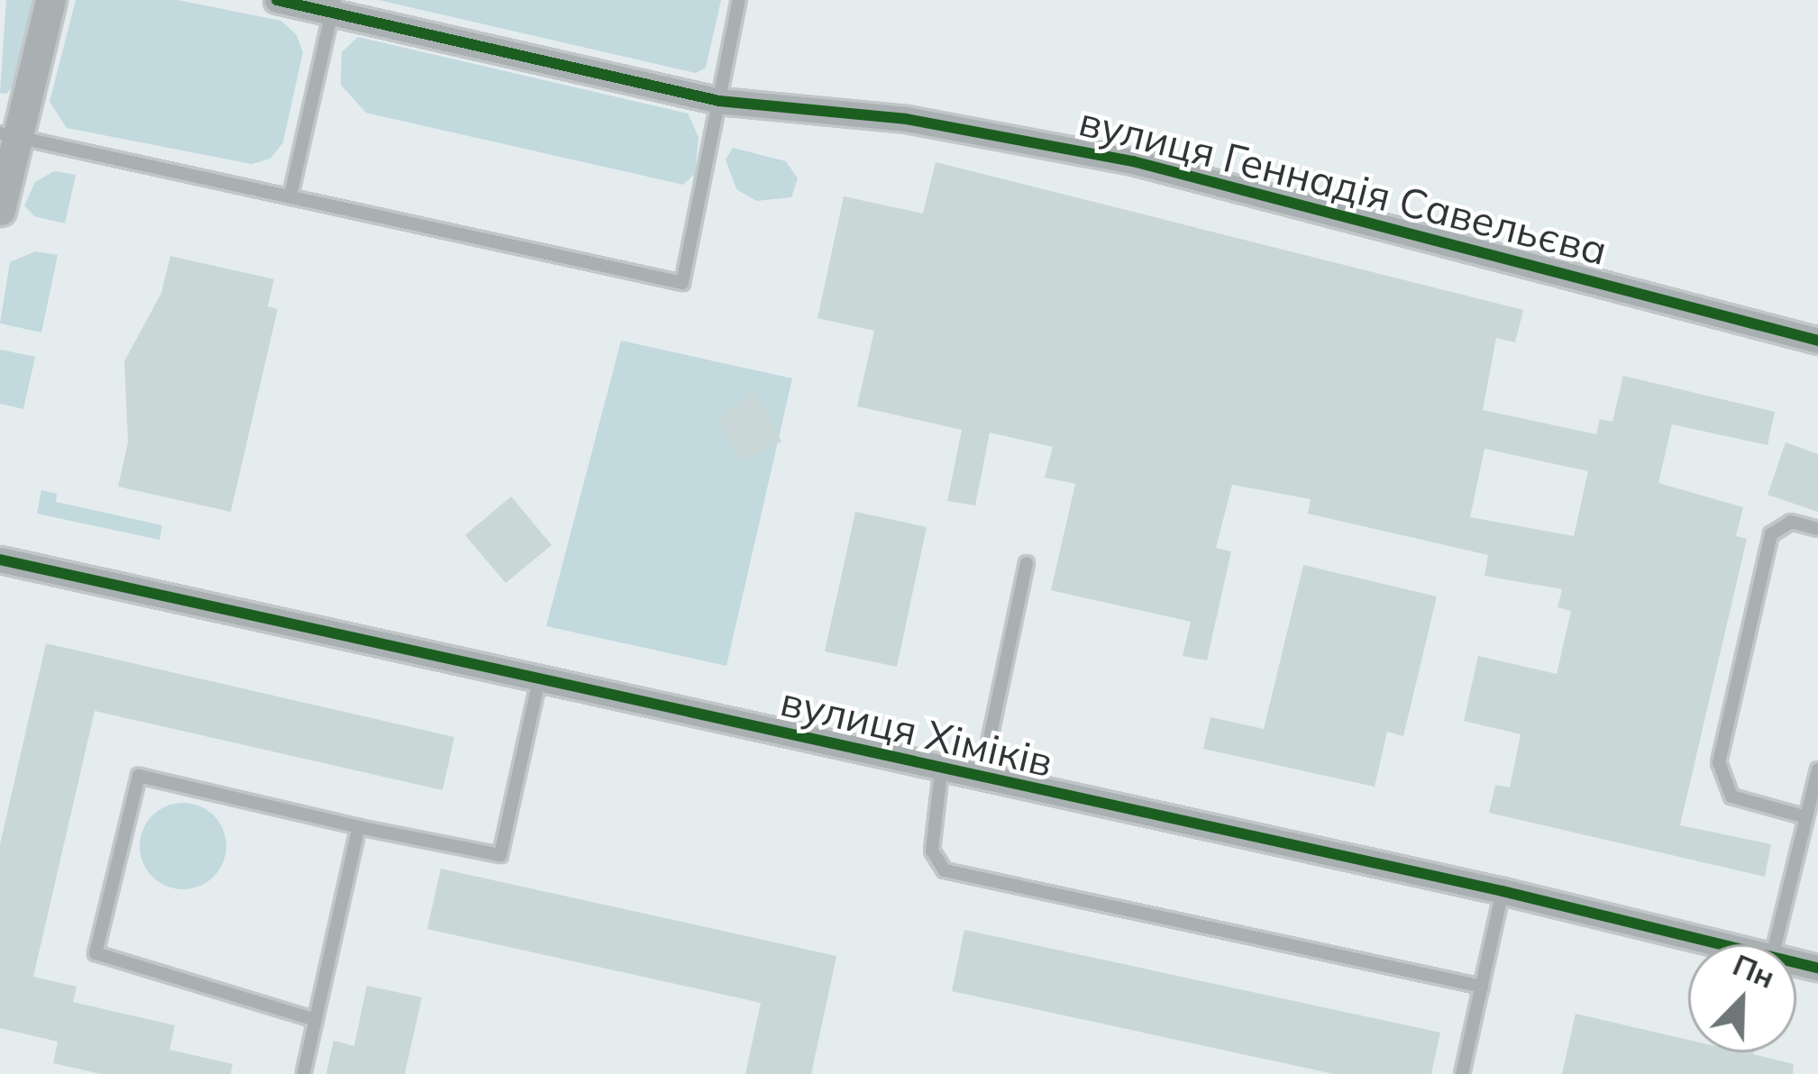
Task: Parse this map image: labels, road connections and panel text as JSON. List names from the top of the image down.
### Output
{
  "streets": {
    "street": ["вулиця Геннадія Савельєва", "вулиця Хіміків"]
  },
  "north": "top right"
}
